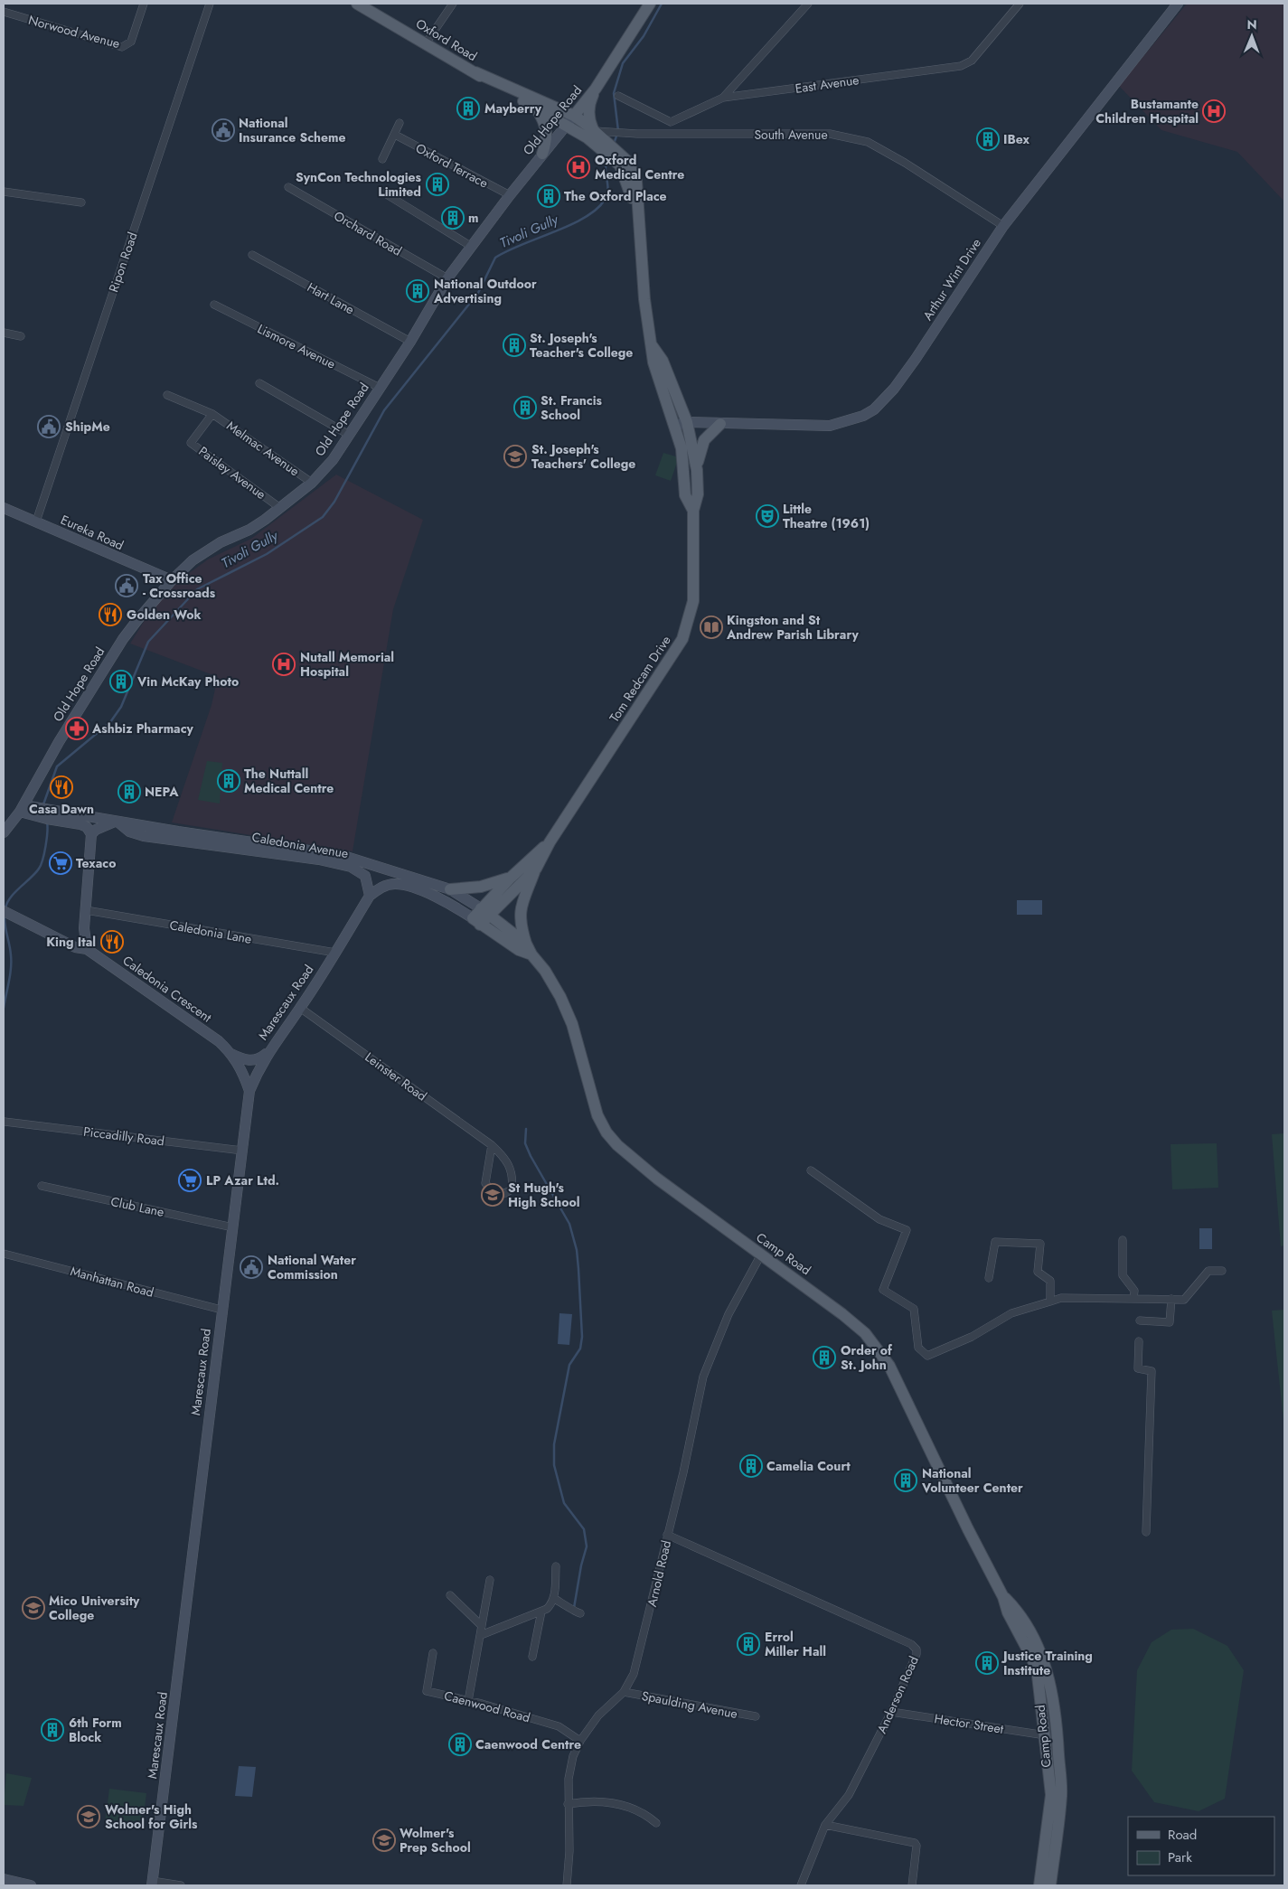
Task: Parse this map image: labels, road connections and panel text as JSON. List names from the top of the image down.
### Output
{
  "streets": {
    "main road": [
      "Oxford Road",
      "Old Hope Road",
      "Arthur Wint Drive",
      "Eureka Road",
      "Tom Redcam Drive",
      "Caledonia Avenue",
      "Caledonia Crescent",
      "Marescaux Road",
      "Camp Road"
    ],
    "street": [
      "Norwood Avenue",
      "East Avenue",
      "South Avenue",
      "Oxford Terrace",
      "Orchard Road",
      "Ripon Road",
      "Hart Lane",
      "Lismore Avenue",
      "Melmac Avenue",
      "Paisley Avenue",
      "Caledonia Lane",
      "Leinster Road",
      "Piccadilly Road",
      "Club Lane",
      "Manhattan Road",
      "Arnold Road",
      "Anderson Road",
      "Spaulding Avenue",
      "Caenwood Road",
      "Hector Street"
    ]
  },
  "crossings": [
    ["Oxford Road", "Old Hope Road"],
    ["Oxford Road", "Tom Redcam Drive"],
    ["Old Hope Road", "Oxford Terrace"],
    ["Old Hope Road", "Orchard Road"],
    ["Old Hope Road", "Hart Lane"],
    ["Old Hope Road", "Lismore Avenue"],
    ["Old Hope Road", "Melmac Avenue"],
    ["Old Hope Road", "Paisley Avenue"],
    ["Old Hope Road", "Eureka Road"],
    ["Old Hope Road", "Tom Redcam Drive"],
    ["South Avenue", "Arthur Wint Drive"],
    ["South Avenue", "Tom Redcam Drive"],
    ["Ripon Road", "Eureka Road"],
    ["Arthur Wint Drive", "Tom Redcam Drive"],
    ["Melmac Avenue", "Paisley Avenue"],
    ["Tom Redcam Drive", "Caledonia Avenue"],
    ["Tom Redcam Drive", "Camp Road"],
    ["Caledonia Avenue", "Marescaux Road"],
    ["Caledonia Avenue", "Camp Road"],
    ["Caledonia Lane", "Marescaux Road"],
    ["Caledonia Crescent", "Marescaux Road"],
    ["Marescaux Road", "Leinster Road"],
    ["Marescaux Road", "Piccadilly Road"],
    ["Marescaux Road", "Club Lane"],
    ["Marescaux Road", "Manhattan Road"],
    ["Camp Road", "Arnold Road"],
    ["Camp Road", "Hector Street"],
    ["Arnold Road", "Anderson Road"],
    ["Arnold Road", "Spaulding Avenue"],
    ["Arnold Road", "Caenwood Road"],
    ["Anderson Road", "Hector Street"]
  ],
  "water": ["Tivoli Gully"],
  "places": {
    "building": [
      "Mayberry",
      "IBex",
      "SynCon Technologies Limited",
      "The Oxford Place",
      "m",
      "National Outdoor Advertising",
      "St. Joseph's Teacher's College",
      "St. Francis School",
      "Vin McKay Photo",
      "The Nuttall Medical Centre",
      "NEPA",
      "Order of St. John",
      "Camelia Court",
      "National Volunteer Center",
      "Errol Miller Hall",
      "Justice Training Institute",
      "6th Form Block",
      "Caenwood Centre"
    ],
    "hospital": ["Bustamante Children Hospital", "Oxford Medical Centre", "Nutall Memorial Hospital"],
    "public building": [
      "National Insurance Scheme",
      "ShipMe",
      "Tax Office - Crossroads",
      "National Water Commission"
    ],
    "school or university": [
      "St. Joseph's Teachers' College",
      "St Hugh's High School",
      "Mico University College",
      "Wolmer's High School for Girls",
      "Wolmer's Prep School"
    ],
    "theatre": ["Little Theatre (1961)"],
    "restaurant": ["Golden Wok", "Casa Dawn", "King Ital"],
    "library": ["Kingston and St Andrew Parish Library"],
    "pharmacy": ["Ashbiz Pharmacy"],
    "supermarket": ["Texaco", "LP Azar Ltd."]
  },
  "legend": ["Road", "Park"],
  "north": "top"
}
